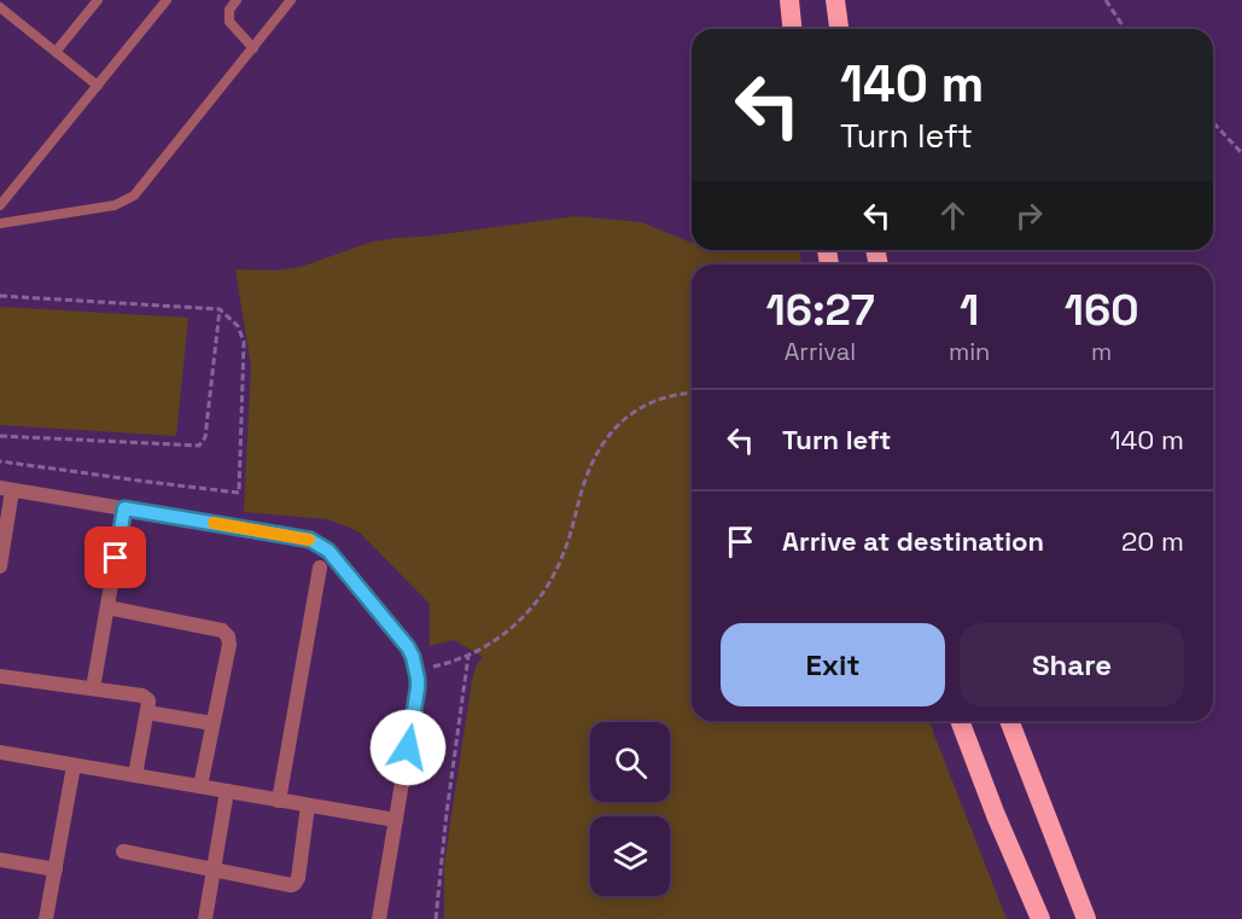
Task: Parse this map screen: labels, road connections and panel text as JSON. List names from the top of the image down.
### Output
{
  "page": {
    "turn": ["140 m", "Turn left"],
    "eta": [
      "16:27",
      "Arrival",
      "1",
      "min",
      "160",
      "m"
    ],
    "list": [
      {
        "name": "Turn left",
        "value": "140 m"
      },
      {
        "name": "Arrive at destination",
        "value": "20 m"
      }
    ],
    "buttons": ["Exit", "Share"]
  }
}
